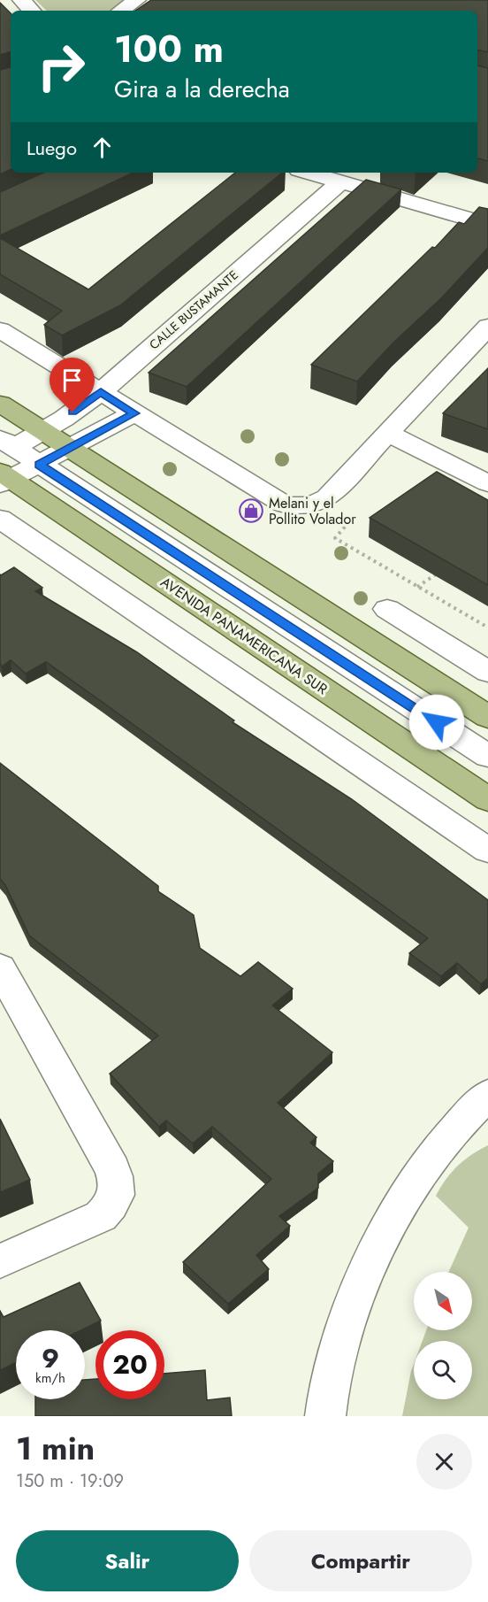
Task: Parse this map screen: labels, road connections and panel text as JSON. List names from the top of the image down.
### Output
{
  "streets": {
    "main road": ["AVENIDA PANAMERICANA SUR"],
    "street": ["CALLE BUSTAMANTE"]
  },
  "places": {
    "shop": ["Melani y el Pollito Volador"]
  },
  "north": "bottom right",
  "page": {
    "turn": ["100 m", "Gira a la derecha"],
    "then": "Luego",
    "speed": "9 km/h",
    "limit": "20",
    "heading": ["1 min", "150 m · 19:09"],
    "buttons": ["Salir", "Compartir"]
  }
}
